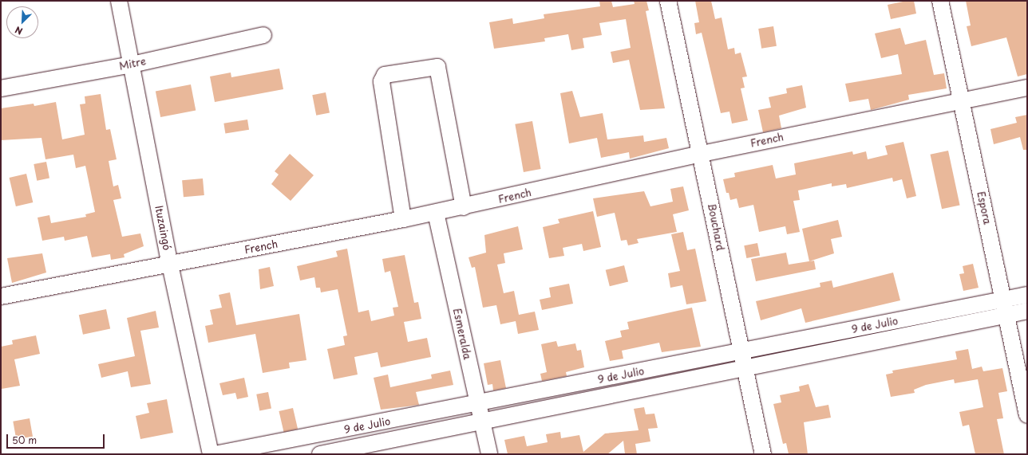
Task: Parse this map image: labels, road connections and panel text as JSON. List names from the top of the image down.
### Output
{
  "streets": {
    "street": [
      "Mitre",
      "French",
      "Espora",
      "Bouchard",
      "Ituzaingó",
      "9 de Julio",
      "Esmeralda"
    ]
  },
  "crossings": [
    ["Mitre", "Ituzaingó"],
    ["French", "Espora"],
    ["French", "Bouchard"],
    ["French", "Ituzaingó"],
    ["French", "Esmeralda"],
    ["Espora", "9 de Julio"],
    ["Bouchard", "9 de Julio"],
    ["9 de Julio", "Esmeralda"]
  ],
  "scale_bar": "50 m",
  "north": "bottom left"
}
